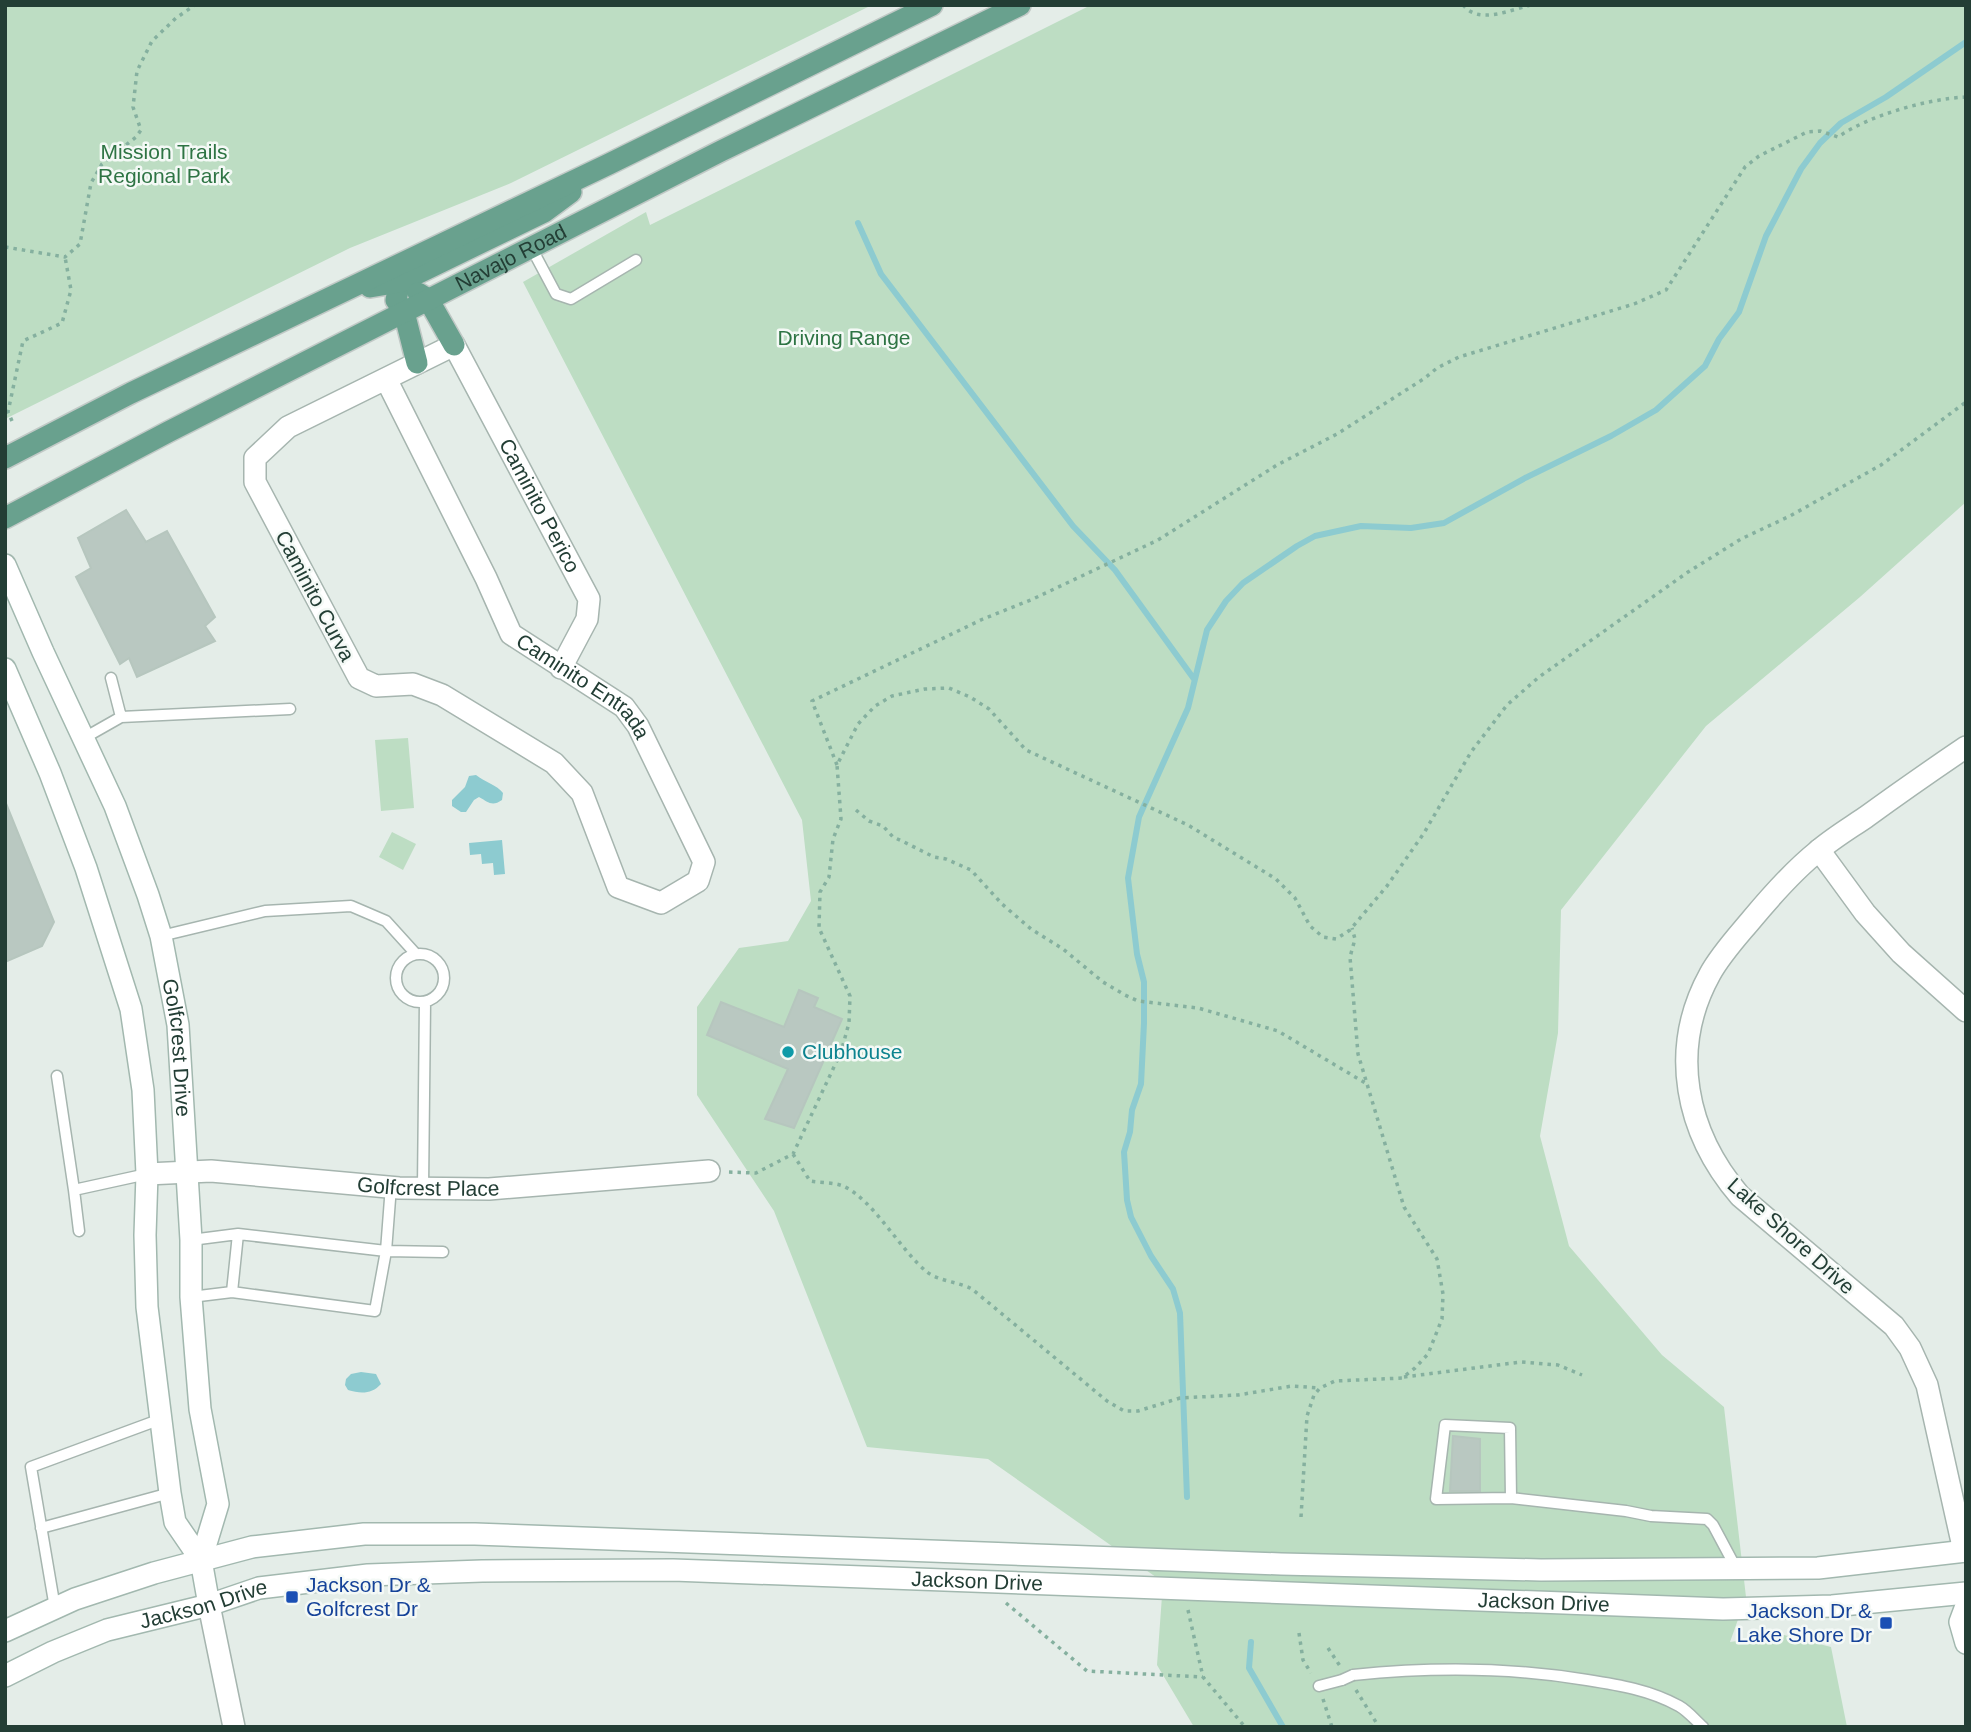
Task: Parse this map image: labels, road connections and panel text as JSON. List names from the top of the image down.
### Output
{
  "streets": {
    "main road": [
      "Navajo Road",
      "Caminito Perico",
      "Caminito Curva",
      "Caminito Entrada",
      "Golfcrest Drive",
      "Golfcrest Place",
      "Lake Shore Drive",
      "Jackson Drive"
    ]
  },
  "crossings": [
    ["Caminito Perico", "Caminito Entrada"],
    ["Caminito Curva", "Caminito Entrada"],
    ["Golfcrest Drive", "Golfcrest Place"],
    ["Golfcrest Drive", "Jackson Drive"],
    ["Lake Shore Drive", "Jackson Drive"]
  ],
  "parks": ["Mission Trails Regional Park", "Driving Range"],
  "places": {
    "other": ["Clubhouse"],
    "transit": ["Jackson Dr & Golfcrest Dr", "Jackson Dr & Lake Shore Dr"]
  }
}
